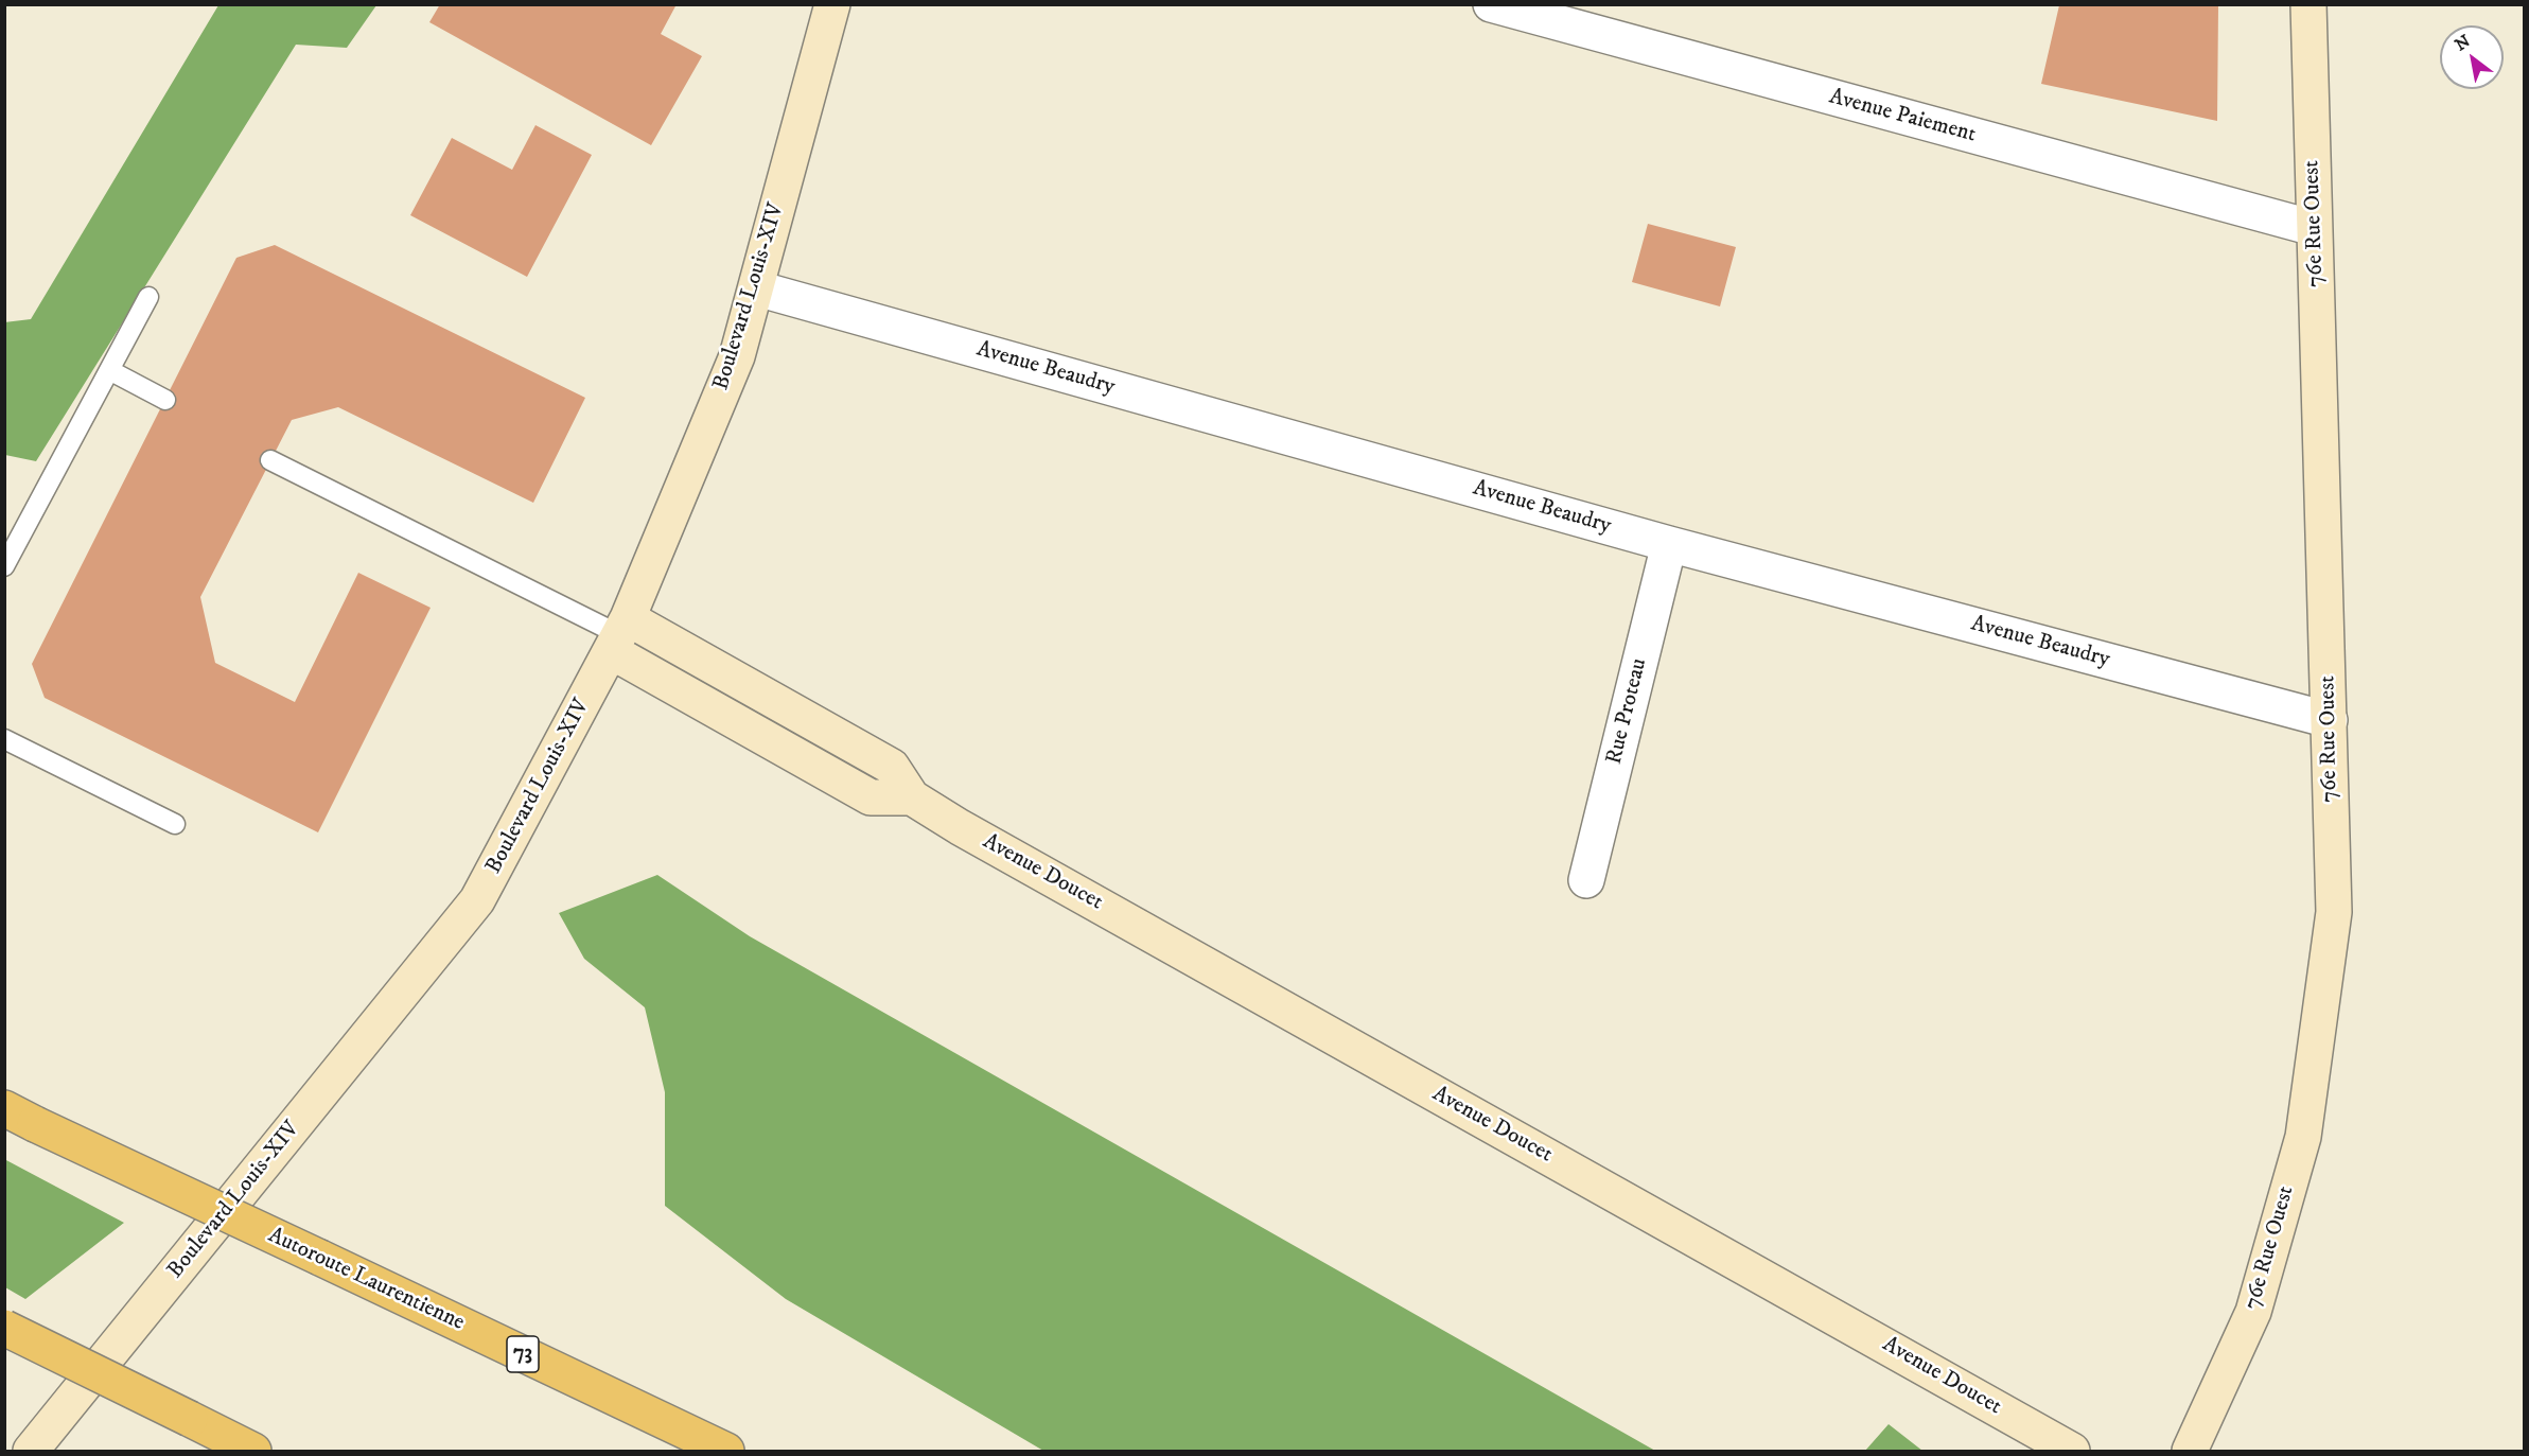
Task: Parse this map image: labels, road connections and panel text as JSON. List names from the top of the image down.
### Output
{
  "streets": {
    "highway": ["Autoroute Laurentienne", "73"],
    "street": [
      "Avenue Paiement",
      "76e Rue Ouest",
      "Boulevard Louis-XIV",
      "Avenue Beaudry",
      "Rue Proteau",
      "Avenue Doucet"
    ]
  },
  "crossings": [
    ["Avenue Paiement", "76e Rue Ouest"],
    ["76e Rue Ouest", "Avenue Beaudry"],
    ["Boulevard Louis-XIV", "Avenue Beaudry"],
    ["Boulevard Louis-XIV", "Avenue Doucet"],
    ["Avenue Beaudry", "Rue Proteau"]
  ],
  "north": "top left"
}
